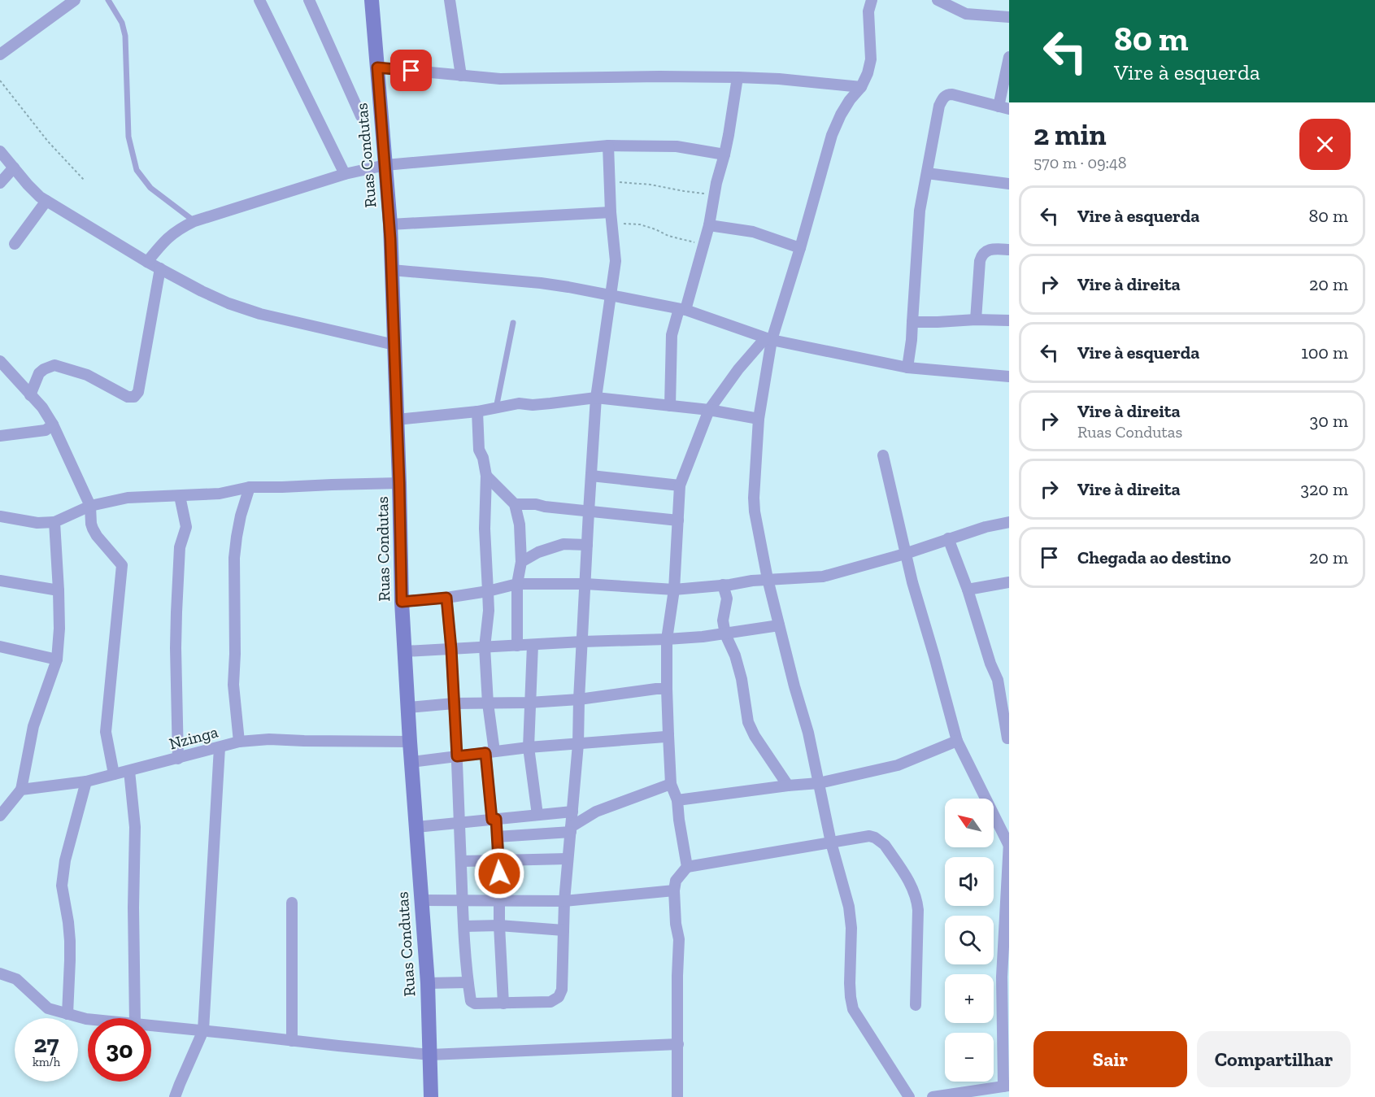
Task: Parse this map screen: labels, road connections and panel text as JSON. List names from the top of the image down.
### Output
{
  "streets": {
    "street": ["Ruas Condutas", "Nzinga"]
  },
  "crossings": [
    ["Ruas Condutas", "Nzinga"]
  ],
  "north": "top left",
  "page": {
    "turn": ["80 m", "Vire à esquerda"],
    "heading": ["2 min", "570 m · 09:48"],
    "list": [
      {
        "name": "Vire à esquerda",
        "value": "80 m"
      },
      {
        "name": "Vire à direita",
        "value": "20 m"
      },
      {
        "name": "Vire à esquerda",
        "value": "100 m"
      },
      {
        "name": "Vire à direita",
        "note": "Ruas Condutas",
        "value": "30 m"
      },
      {
        "name": "Vire à direita",
        "value": "320 m"
      },
      {
        "name": "Chegada ao destino",
        "value": "20 m"
      }
    ],
    "map_buttons": ["+", "−"],
    "speed": "27 km/h",
    "limit": "30",
    "buttons": ["Sair", "Compartilhar"]
  }
}
